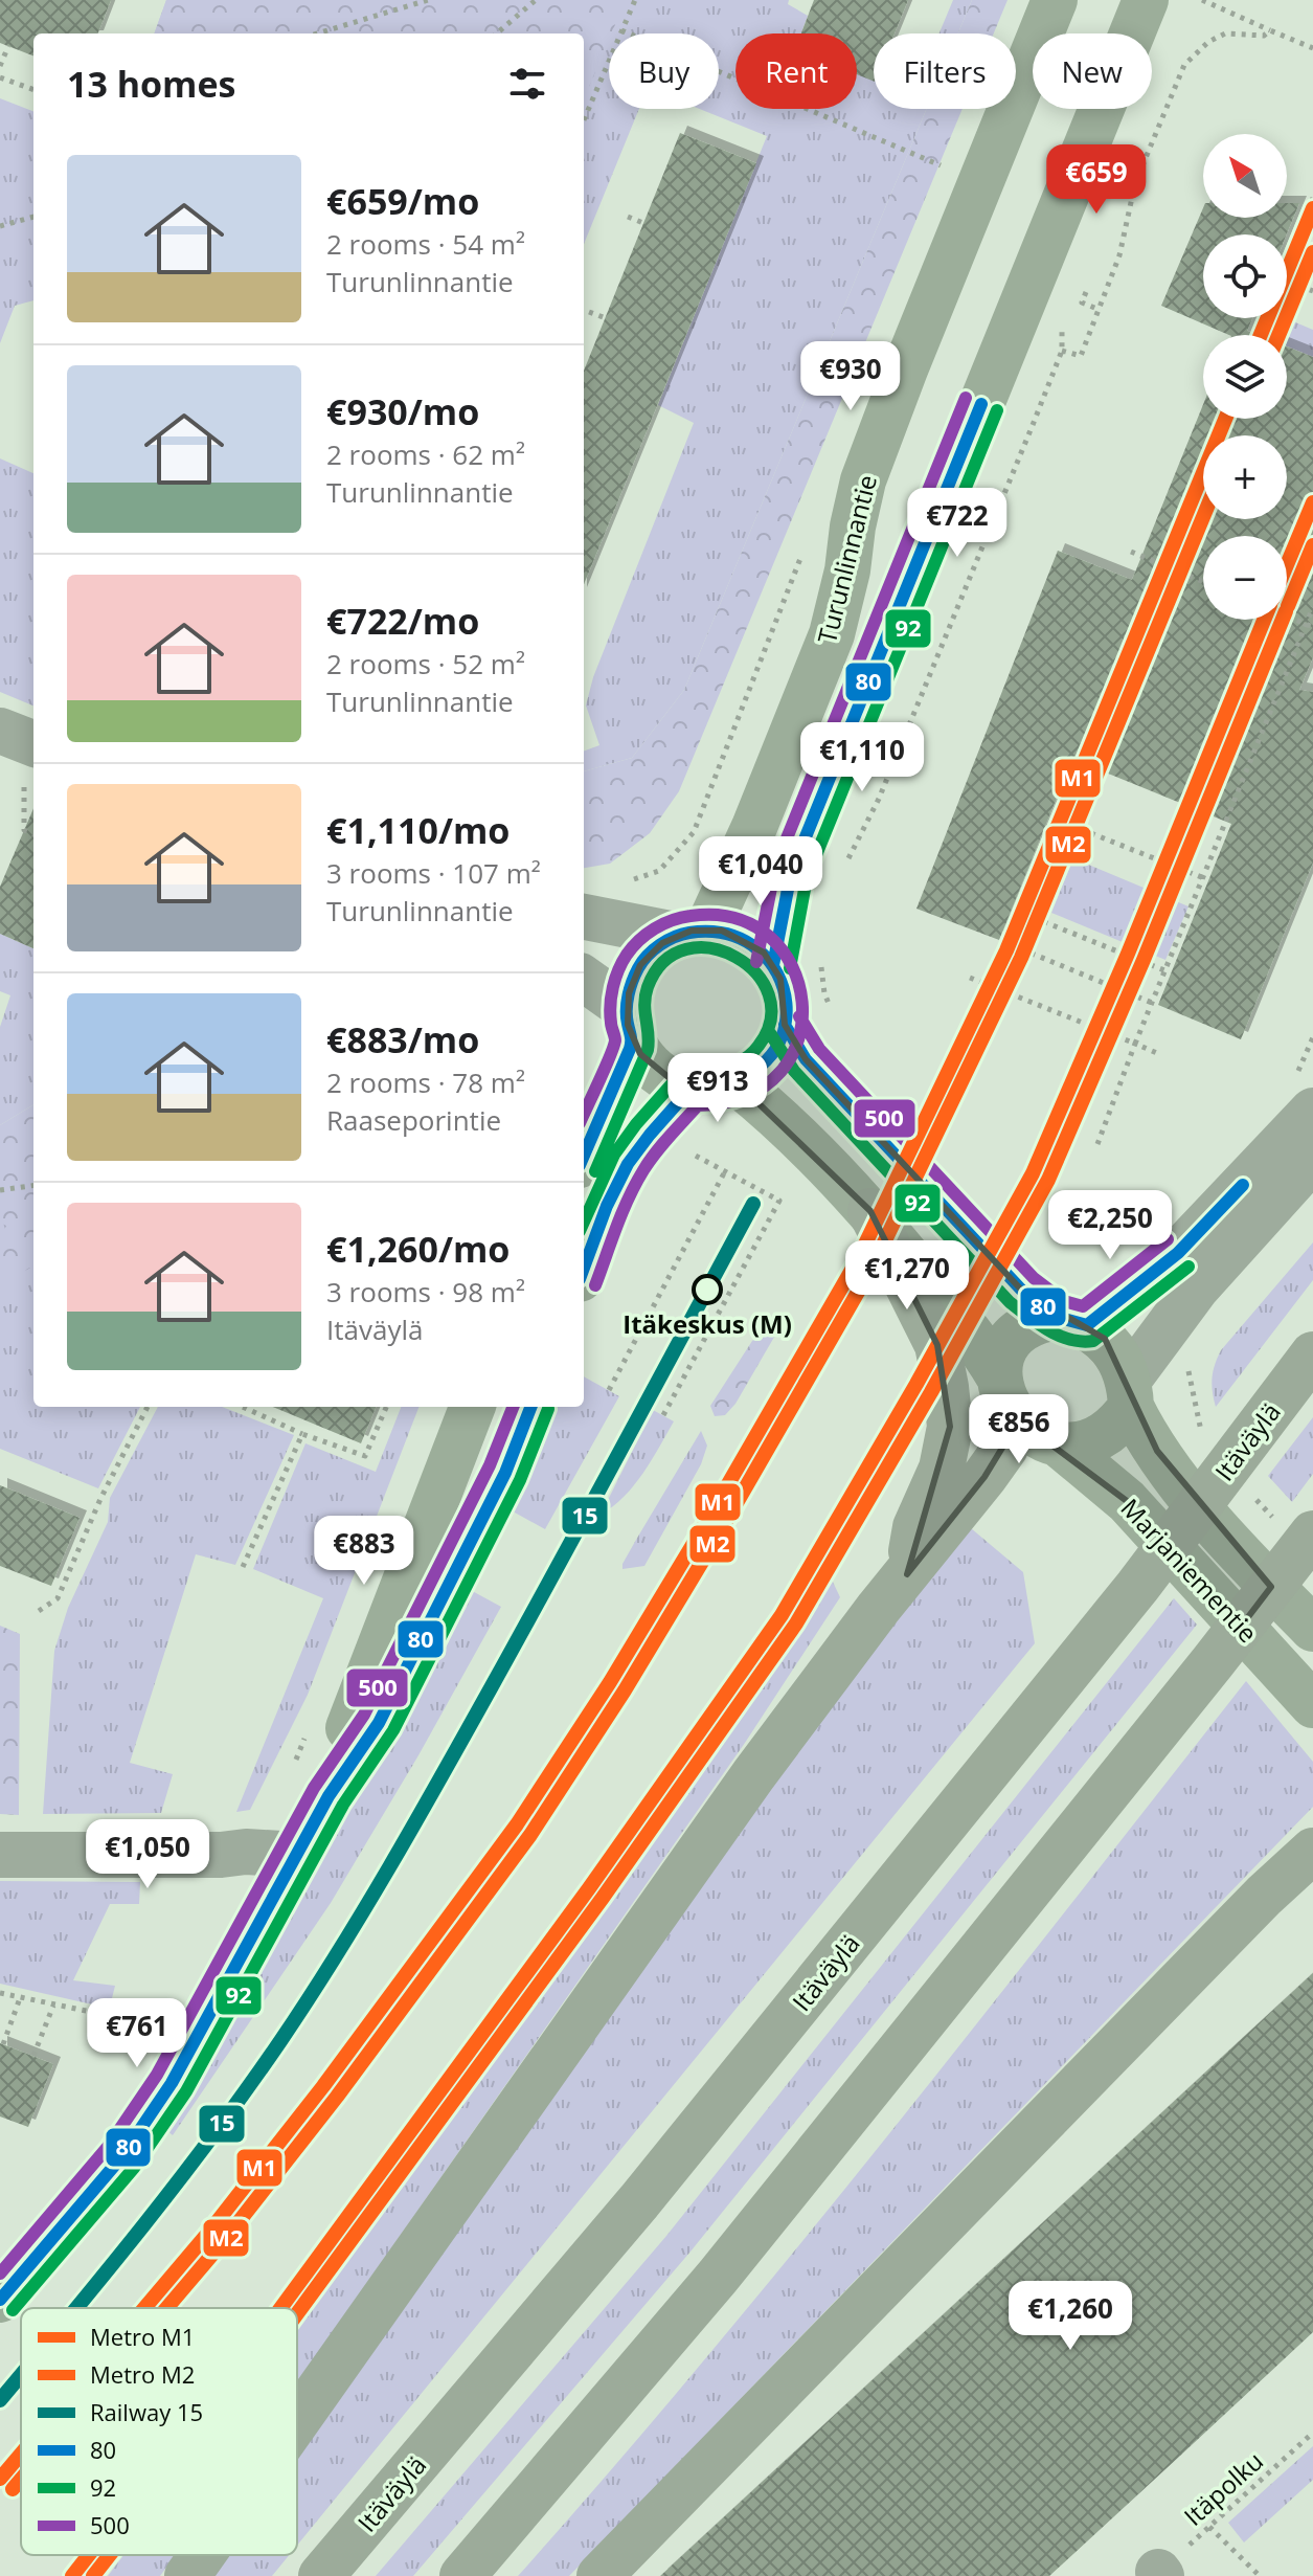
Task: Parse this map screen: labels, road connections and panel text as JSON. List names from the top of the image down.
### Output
{
  "streets": {
    "highway": ["Itäväylä"],
    "main road": ["Turunlinnantie", "Marjaniementie"],
    "path": ["Itäpolku"]
  },
  "places": ["Itäkeskus (M)"],
  "lines": [
    "metro line M1",
    "metro line M2",
    "transit line 500",
    "transit line 80",
    "transit line 92",
    "rail line 15"
  ],
  "legend": [
    "Metro M1",
    "Metro M2",
    "Railway 15",
    "80",
    "92",
    "500"
  ],
  "north": "top left",
  "page": {
    "chip": [
      "Buy",
      "Rent",
      "Filters",
      "New"
    ],
    "heading": "13 homes",
    "map_buttons": ["+", "−"],
    "list": [
      {
        "name": "€659/mo",
        "note": "2 rooms · 54 m² · Turunlinnantie"
      },
      {
        "name": "€930/mo",
        "note": "2 rooms · 62 m² · Turunlinnantie"
      },
      {
        "name": "€722/mo",
        "note": "2 rooms · 52 m² · Turunlinnantie"
      },
      {
        "name": "€1,110/mo",
        "note": "3 rooms · 107 m² · Turunlinnantie"
      },
      {
        "name": "€883/mo",
        "note": "2 rooms · 78 m² · Raaseporintie"
      },
      {
        "name": "€1,260/mo",
        "note": "3 rooms · 98 m² · Itäväylä"
      }
    ],
    "price": [
      "€659",
      "€930",
      "€722",
      "€1,110",
      "€1,040",
      "€913",
      "€2,250",
      "€1,270",
      "€856",
      "€883",
      "€1,050",
      "€761",
      "€1,260"
    ]
  }
}
